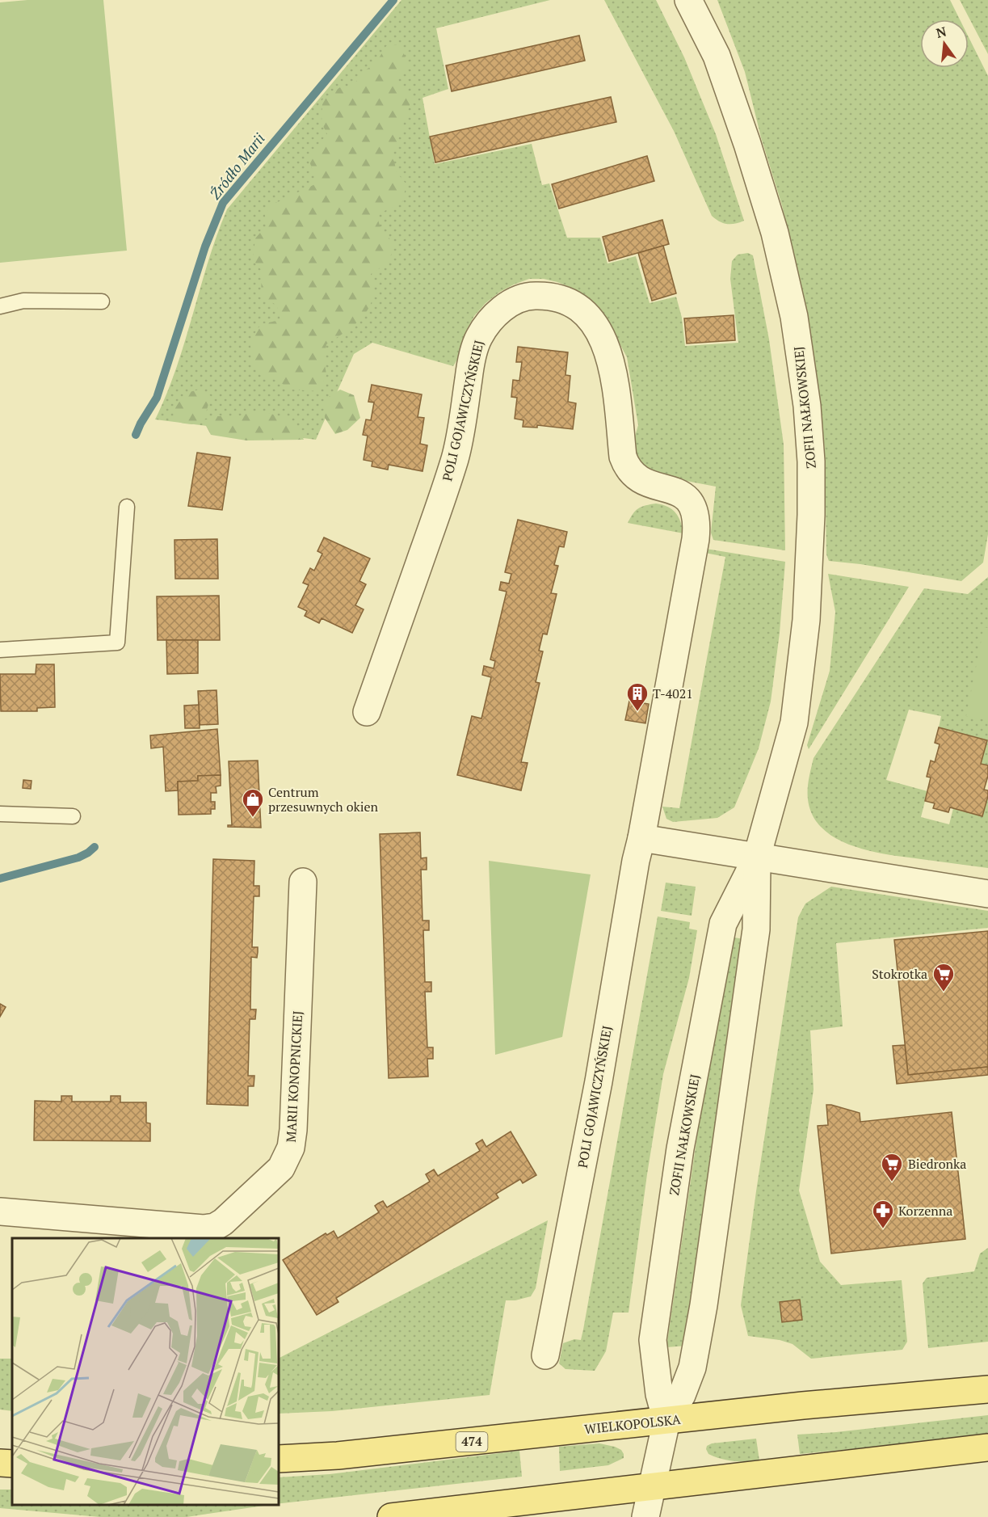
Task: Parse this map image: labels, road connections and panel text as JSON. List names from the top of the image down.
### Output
{
  "streets": {
    "main road": ["WIELKOPOLSKA", "474"],
    "street": ["ZOFII NAŁKOWSKIEJ", "POLI GOJAWICZYŃSKIEJ", "MARII KONOPNICKIEJ"]
  },
  "crossings": [
    ["ZOFII NAŁKOWSKIEJ", "WIELKOPOLSKA"]
  ],
  "water": ["Źródło Marii"],
  "places": {
    "building": ["T-4021"],
    "shop": ["Centrum przesuwnych okien"],
    "supermarket": ["Stokrotka", "Biedronka"],
    "pharmacy": ["Korzenna"]
  },
  "north": "top"
}
